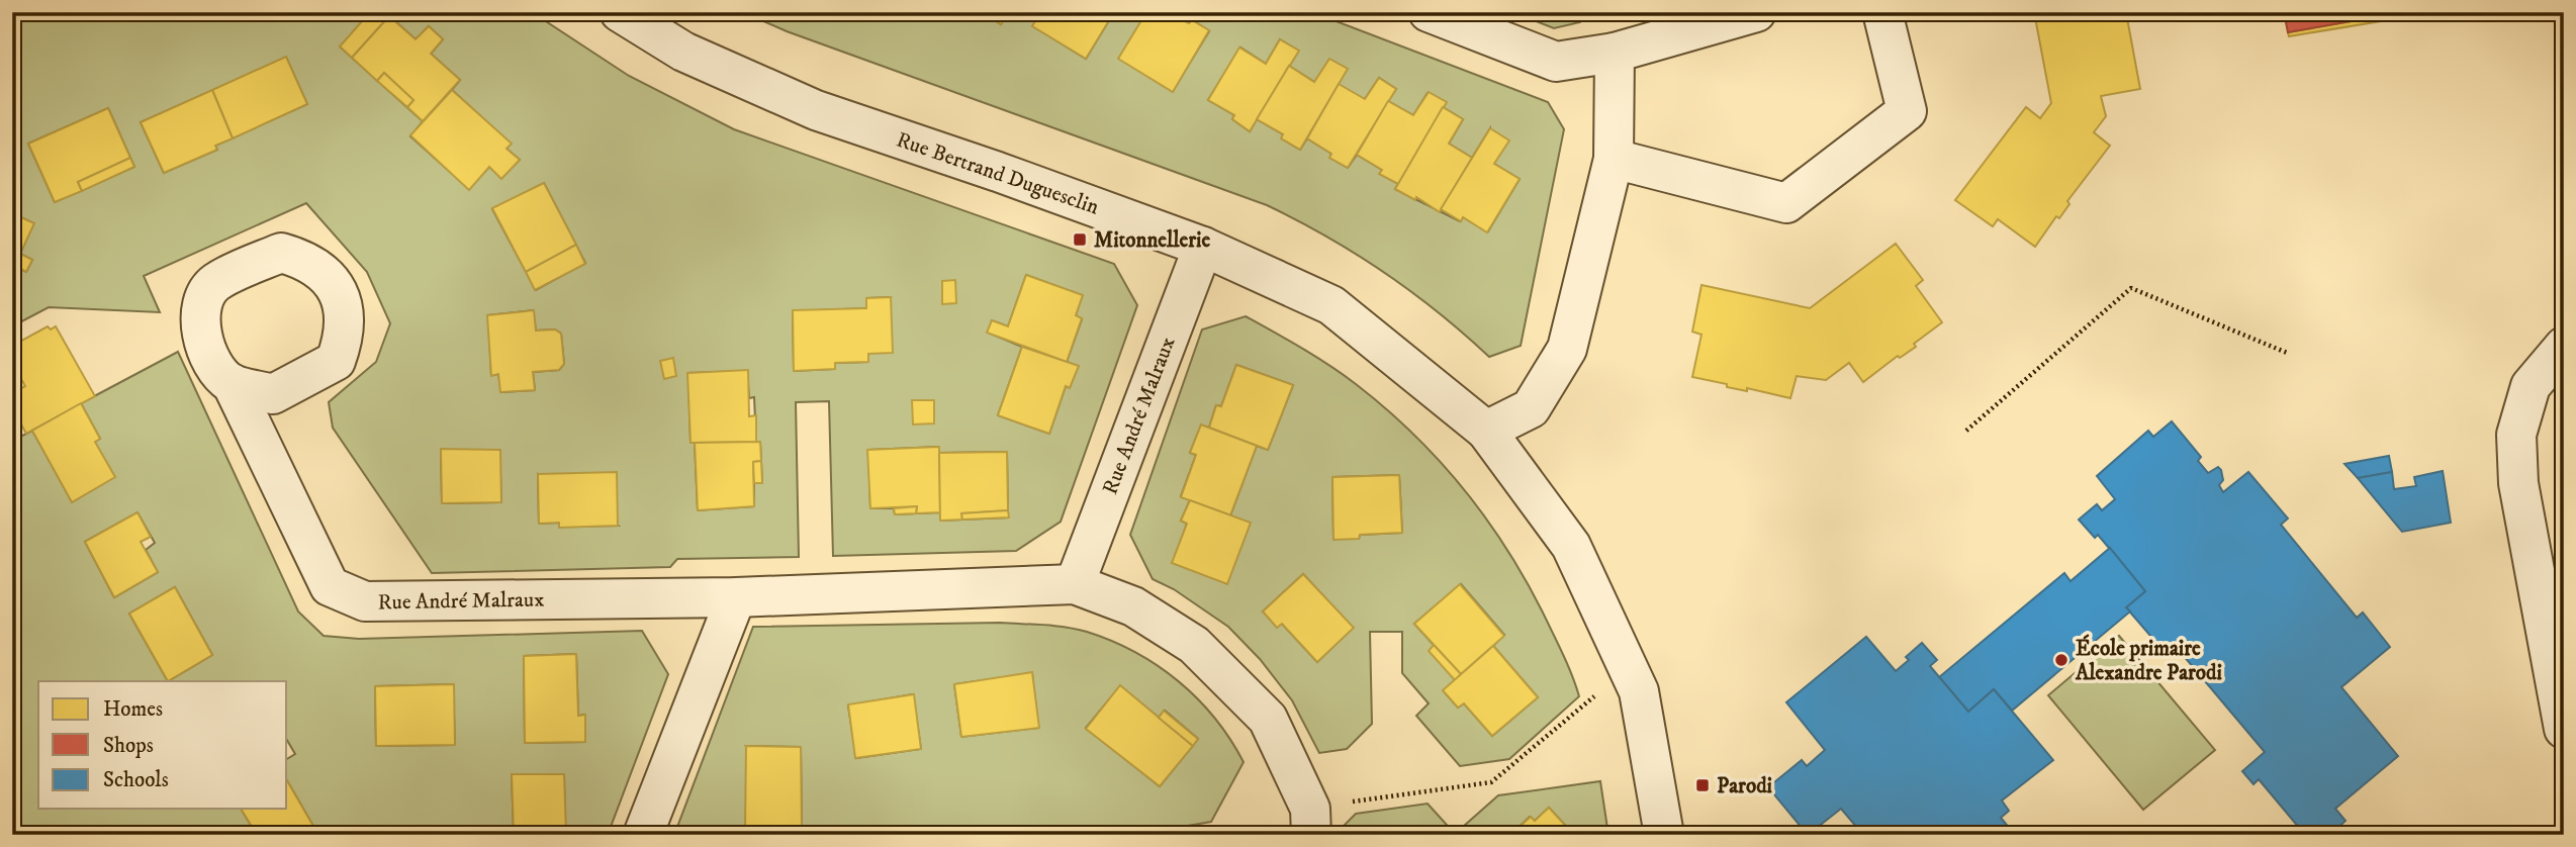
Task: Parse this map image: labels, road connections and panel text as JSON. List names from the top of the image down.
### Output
{
  "streets": {
    "street": ["Rue Bertrand Duguesclin", "Rue André Malraux"]
  },
  "crossings": [
    ["Rue Bertrand Duguesclin", "Rue André Malraux"]
  ],
  "places": {
    "transit": ["Mitonnellerie", "Parodi"],
    "other": ["École primaire Alexandre Parodi"]
  },
  "legend": ["Homes", "Shops", "Schools"]
}
